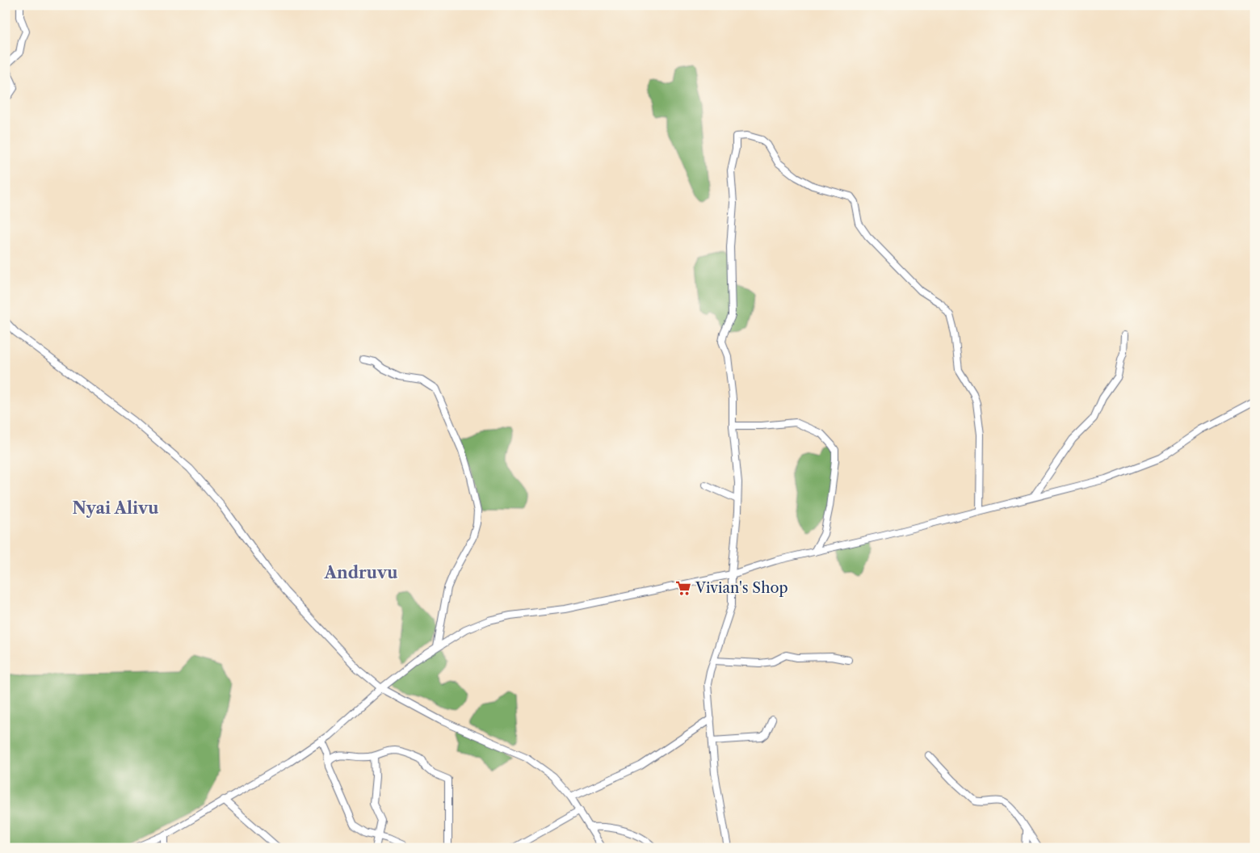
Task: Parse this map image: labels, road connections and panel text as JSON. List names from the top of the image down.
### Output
{
  "districts": ["Nyai Alivu", "Andruvu"],
  "places": {
    "supermarket": ["Vivian's Shop"]
  }
}
